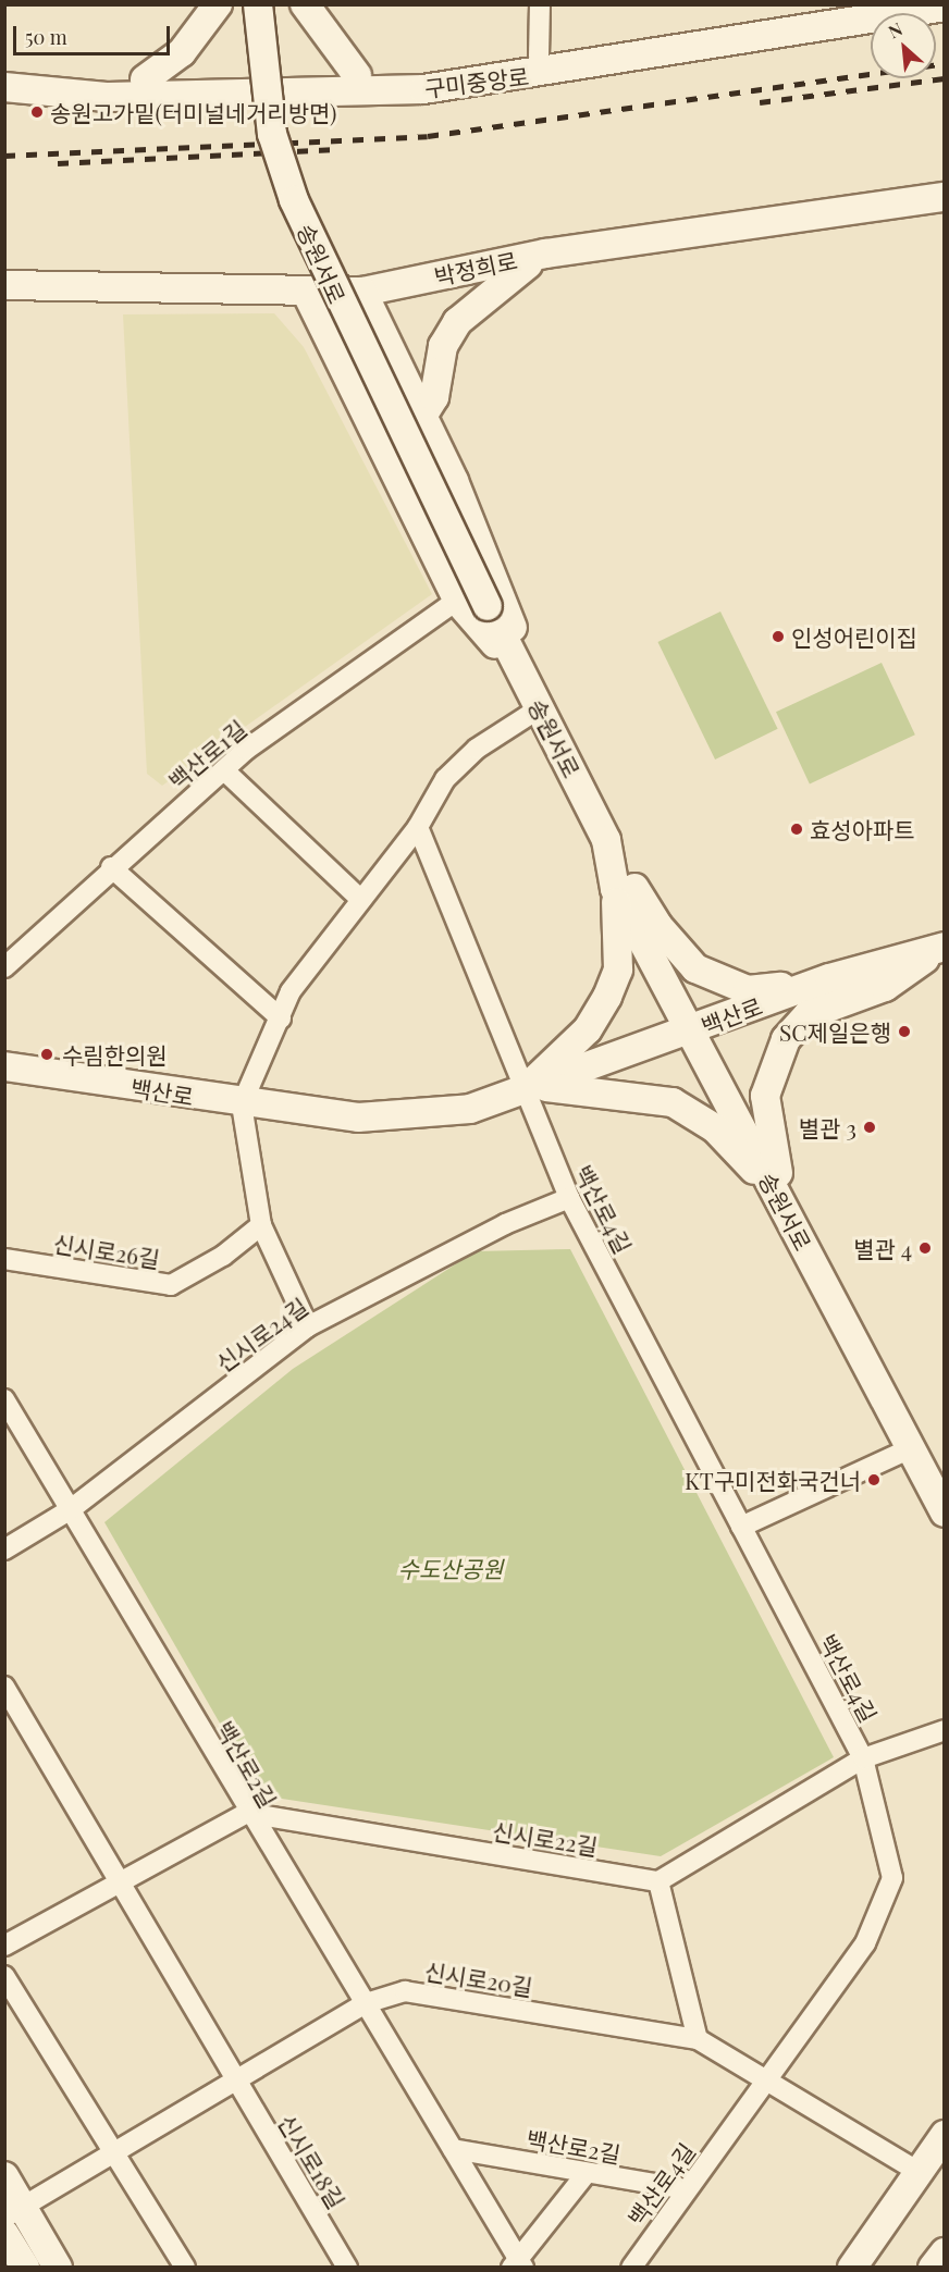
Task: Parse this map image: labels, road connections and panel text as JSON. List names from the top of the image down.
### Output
{
  "streets": {
    "street": [
      "구미중앙로",
      "송원서로",
      "박정희로",
      "백산로1길",
      "백산로",
      "백산로4길",
      "신시로26길",
      "신시로24길",
      "백산로2길",
      "신시로22길",
      "신시로20길",
      "신시로18길"
    ]
  },
  "crossings": [
    ["송원서로", "백산로"],
    ["백산로", "백산로4길"],
    ["백산로4길", "신시로24길"],
    ["백산로4길", "백산로2길"],
    ["백산로4길", "신시로20길"],
    ["신시로24길", "백산로2길"],
    ["백산로2길", "신시로22길"],
    ["백산로2길", "신시로20길"],
    ["신시로20길", "신시로18길"]
  ],
  "parks": ["수도산공원"],
  "places": [
    "송원고가밑(터미널네거리방면)",
    "인성어린이집",
    "효성아파트",
    "SC제일은행",
    "수림한의원",
    "별관 3",
    "별관 4",
    "KT구미전화국건너"
  ],
  "scale_bar": "50 m",
  "north": "top left"
}
